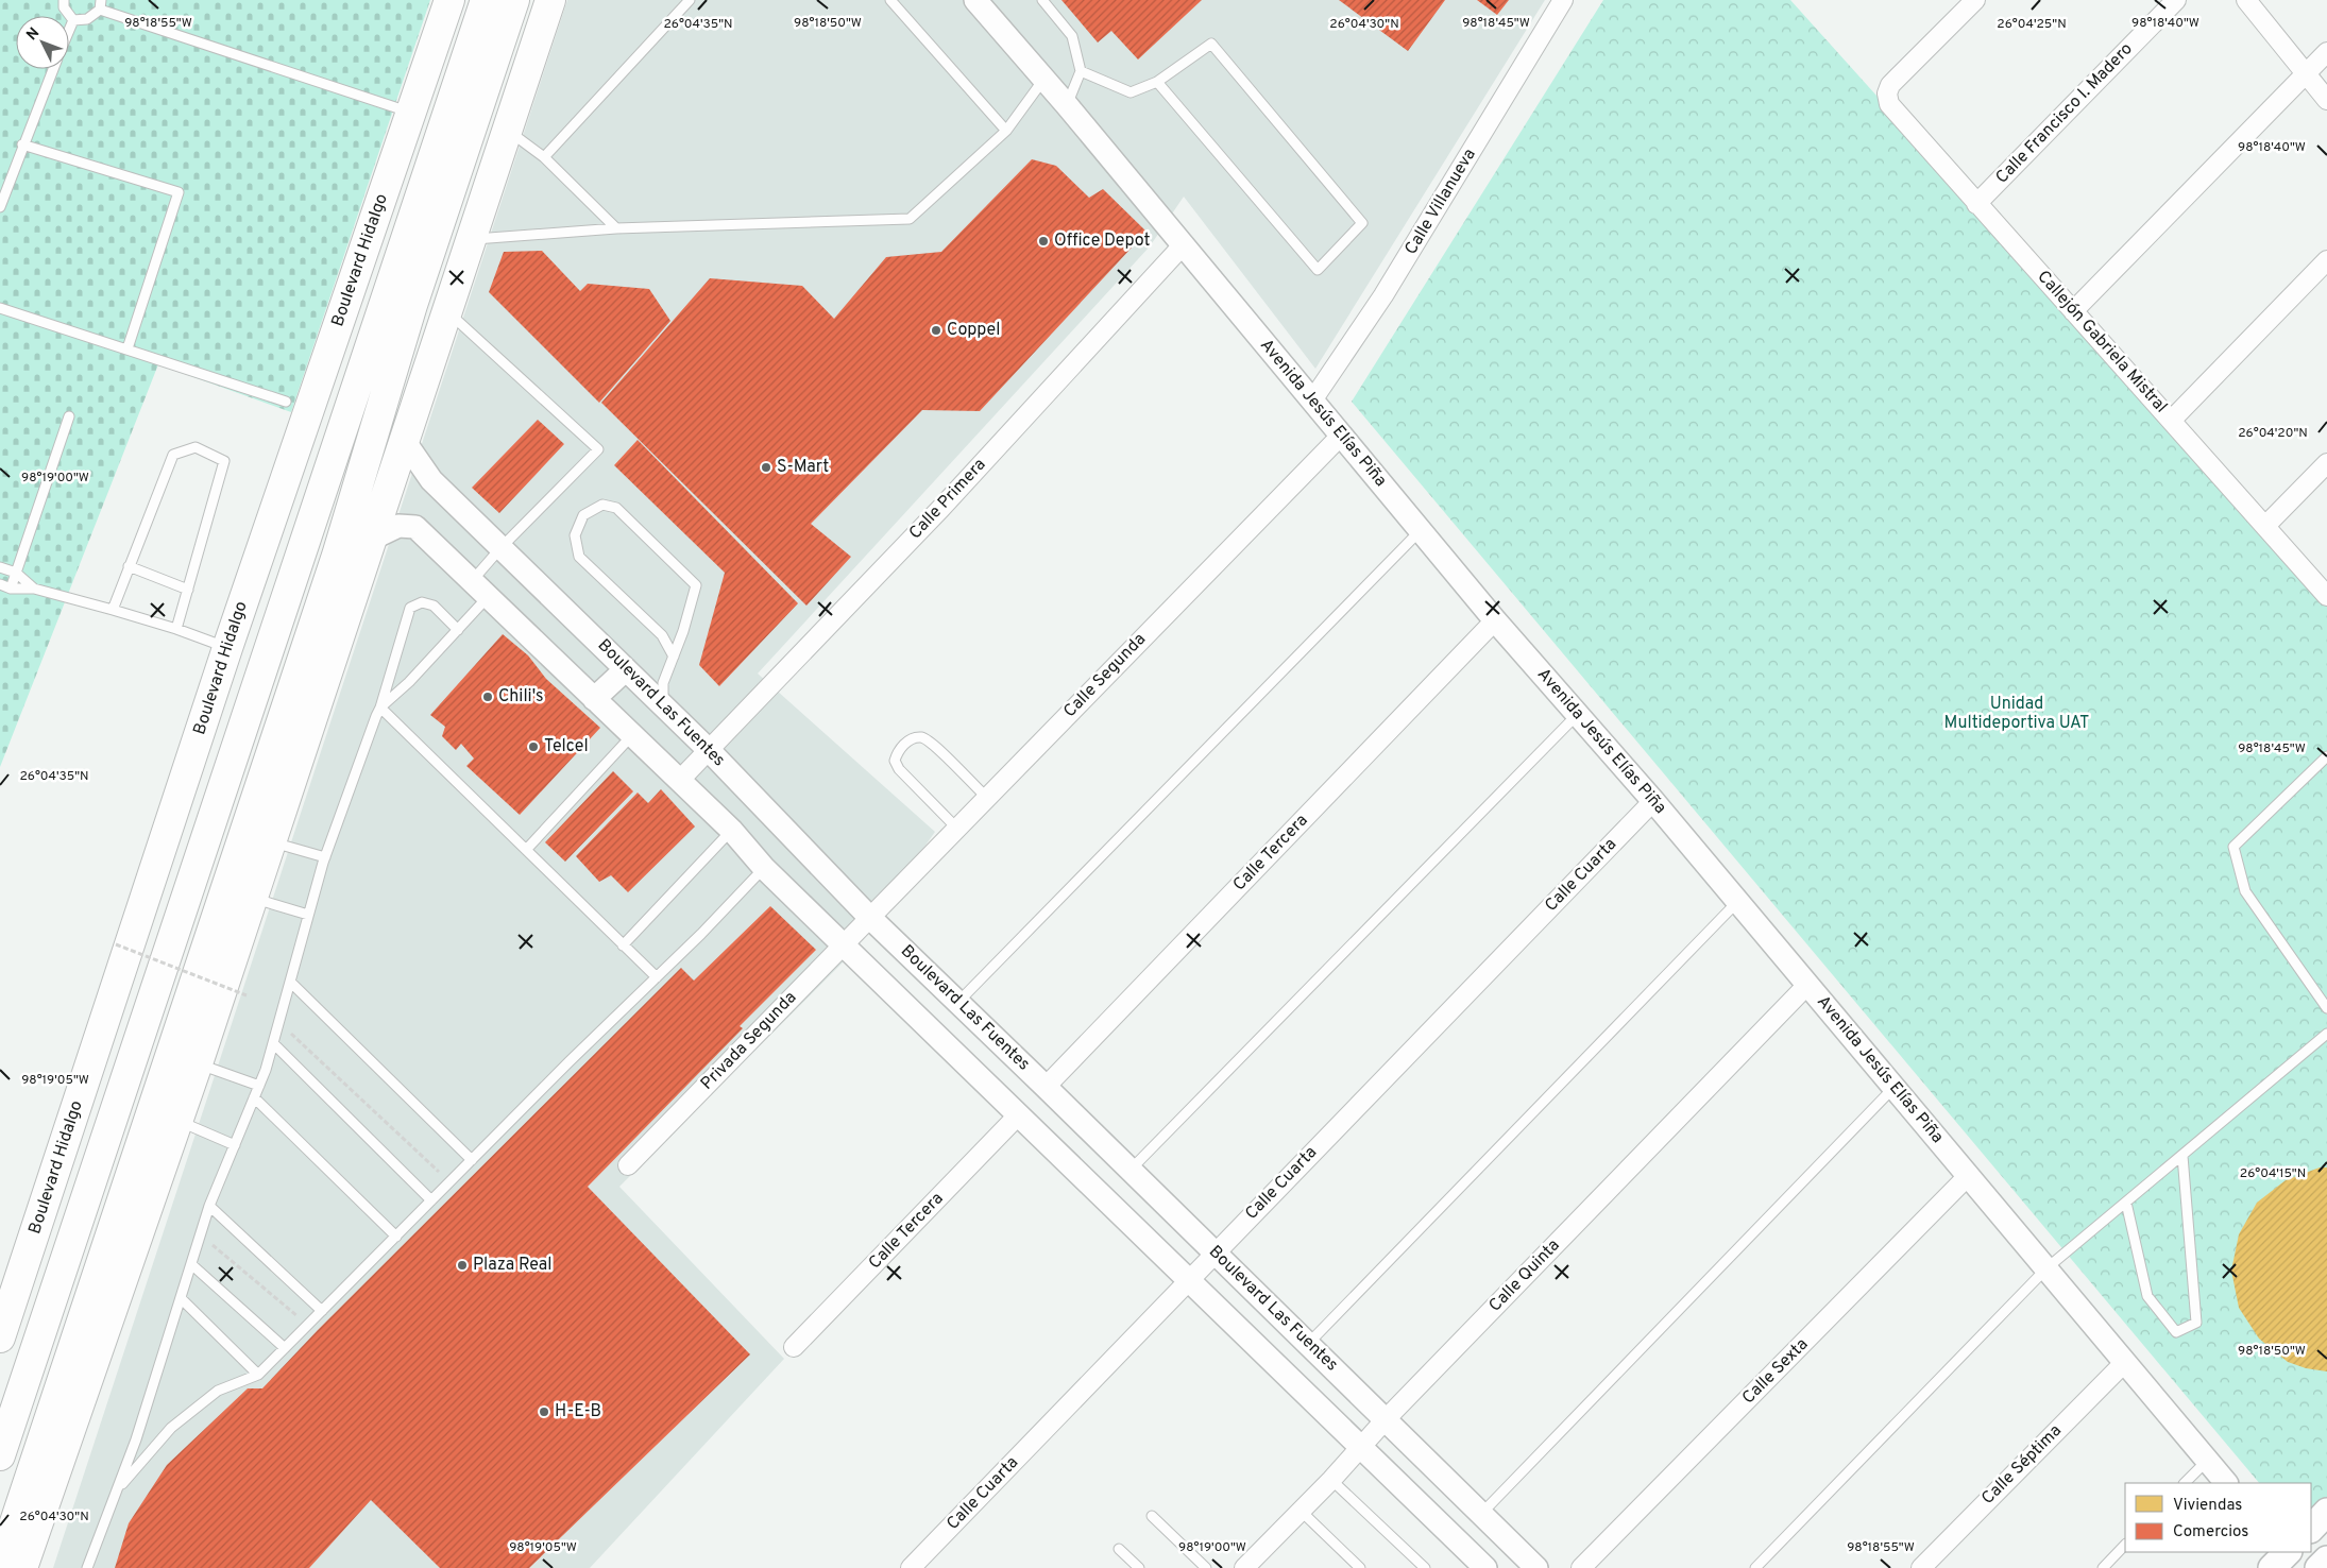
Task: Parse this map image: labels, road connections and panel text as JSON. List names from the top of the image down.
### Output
{
  "streets": {
    "main road": ["Boulevard Hidalgo"],
    "street": [
      "Calle Francisco I. Madero",
      "Calle Villanueva",
      "Callejón Gabriela Mistral",
      "Avenida Jesús Elías Piña",
      "Calle Primera",
      "Calle Segunda",
      "Boulevard Las Fuentes",
      "Calle Tercera",
      "Calle Cuarta",
      "Privada Segunda",
      "Calle Quinta",
      "Calle Sexta",
      "Calle Séptima"
    ]
  },
  "crossings": [
    ["Calle Francisco I. Madero", "Callejón Gabriela Mistral"],
    ["Calle Villanueva", "Avenida Jesús Elías Piña"],
    ["Boulevard Hidalgo", "Boulevard Las Fuentes"],
    ["Avenida Jesús Elías Piña", "Calle Primera"],
    ["Avenida Jesús Elías Piña", "Calle Segunda"],
    ["Avenida Jesús Elías Piña", "Calle Tercera"],
    ["Avenida Jesús Elías Piña", "Calle Cuarta"],
    ["Avenida Jesús Elías Piña", "Calle Quinta"],
    ["Avenida Jesús Elías Piña", "Calle Sexta"],
    ["Avenida Jesús Elías Piña", "Calle Séptima"],
    ["Calle Primera", "Boulevard Las Fuentes"],
    ["Calle Segunda", "Boulevard Las Fuentes"],
    ["Calle Segunda", "Privada Segunda"],
    ["Boulevard Las Fuentes", "Calle Tercera"],
    ["Boulevard Las Fuentes", "Calle Cuarta"],
    ["Boulevard Las Fuentes", "Privada Segunda"],
    ["Boulevard Las Fuentes", "Calle Quinta"]
  ],
  "parks": ["Unidad Multideportiva UAT"],
  "places": [
    "Office Depot",
    "Coppel",
    "S-Mart",
    "Chili's",
    "Telcel",
    "Plaza Real",
    "H-E-B"
  ],
  "legend": ["Viviendas", "Comercios"],
  "north": "top left",
  "coordinates": [
    "98°18'55\"W",
    "98°18'50\"W",
    "98°18'45\"W",
    "98°18'40\"W",
    "26°04'35\"N",
    "26°04'30\"N",
    "26°04'25\"N",
    "26°04'20\"N",
    "98°19'00\"W",
    "98°19'05\"W",
    "26°04'15\"N"
  ]
}
